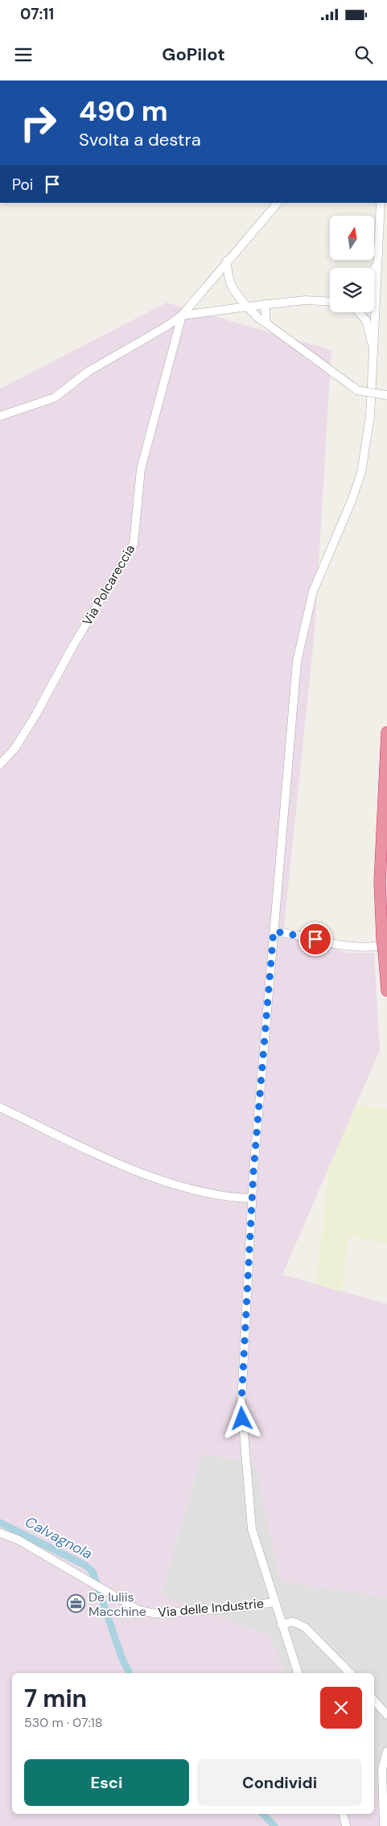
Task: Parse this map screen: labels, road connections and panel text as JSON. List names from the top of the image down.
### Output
{
  "streets": {
    "street": ["Via Polcareccia", "Via delle Industrie"]
  },
  "water": ["Calvagnola"],
  "places": {
    "office": ["De Iuliis Macchine"]
  },
  "north": "top",
  "page": {
    "status": "07:11",
    "header": "GoPilot",
    "turn": ["490 m", "Svolta a destra"],
    "then": "Poi",
    "heading": ["7 min", "530 m · 07:18"],
    "buttons": ["Esci", "Condividi"]
  }
}
